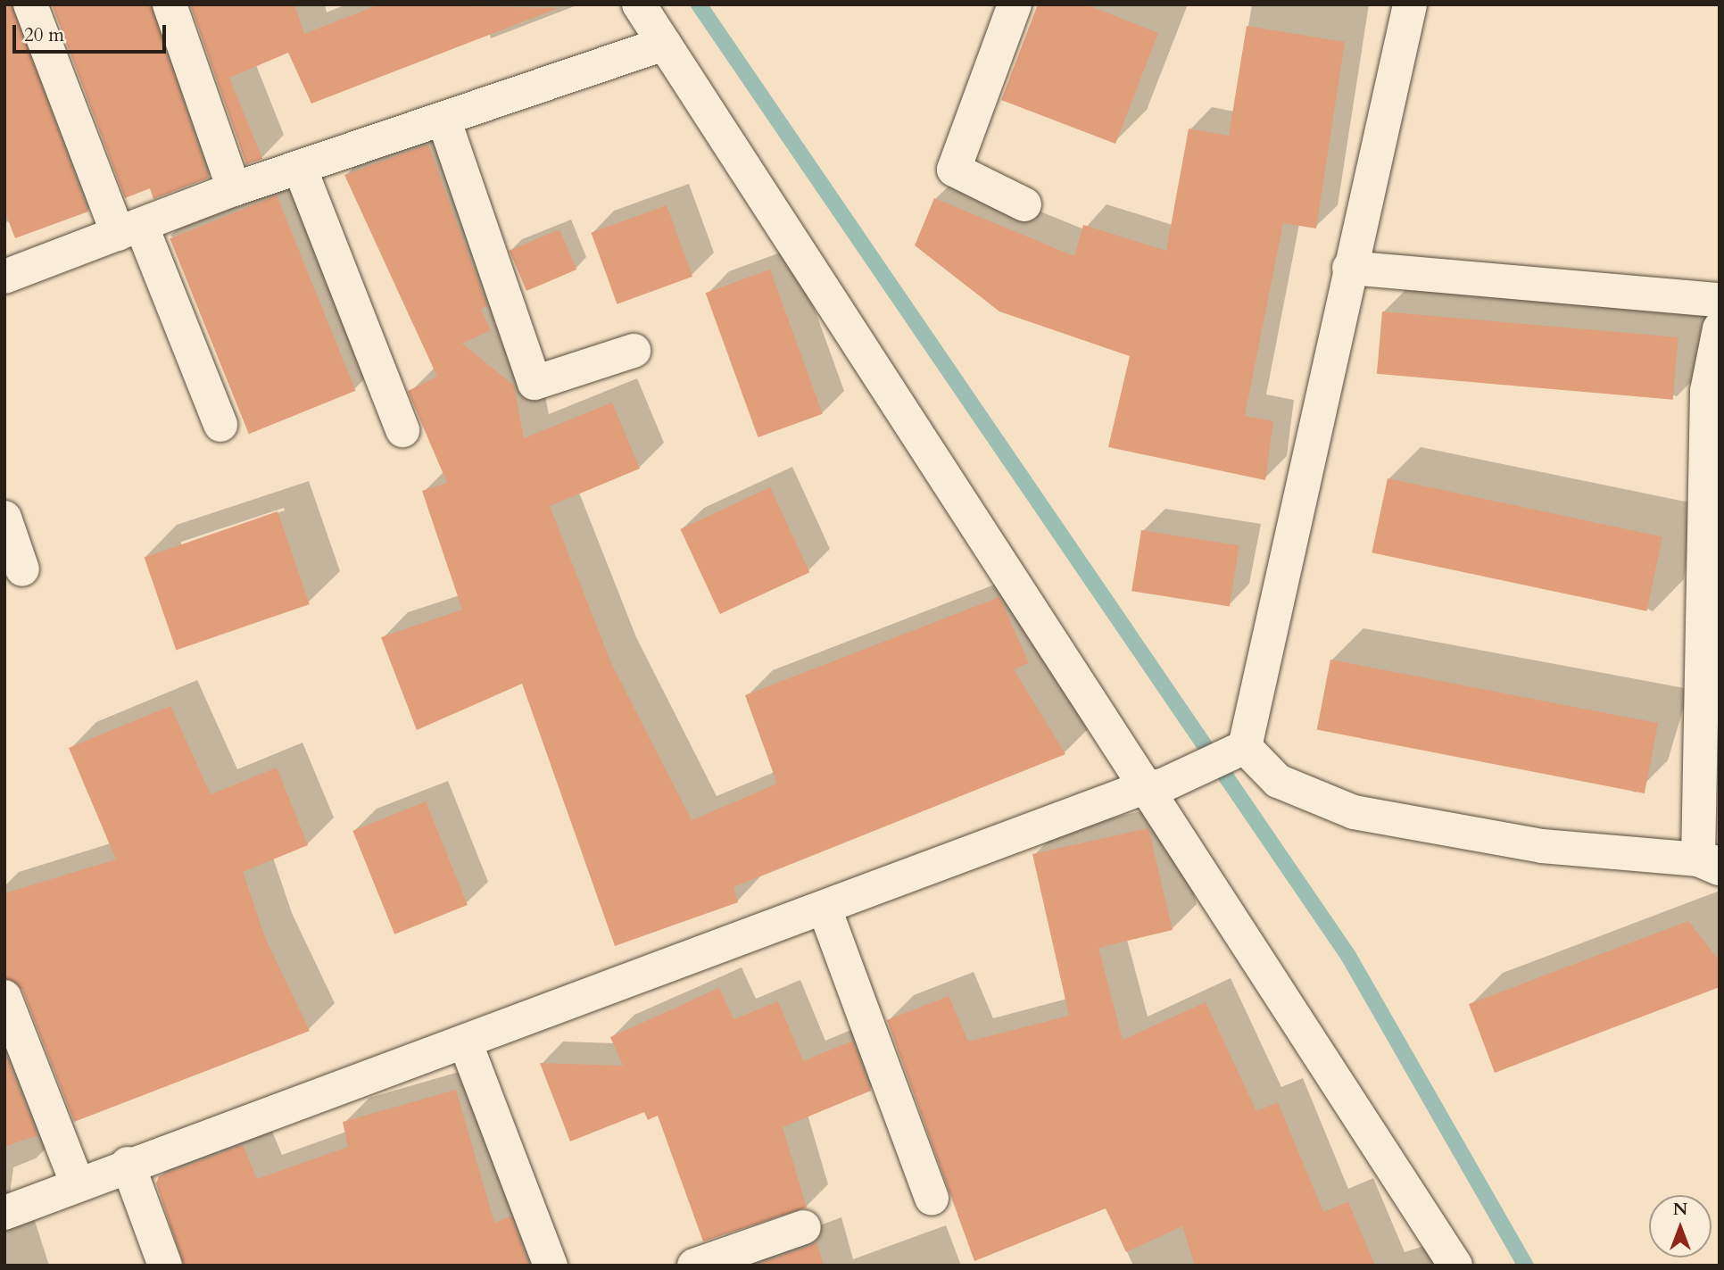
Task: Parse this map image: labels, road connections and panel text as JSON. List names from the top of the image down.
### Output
{
  "scale_bar": "20 m",
  "north": "top"
}
